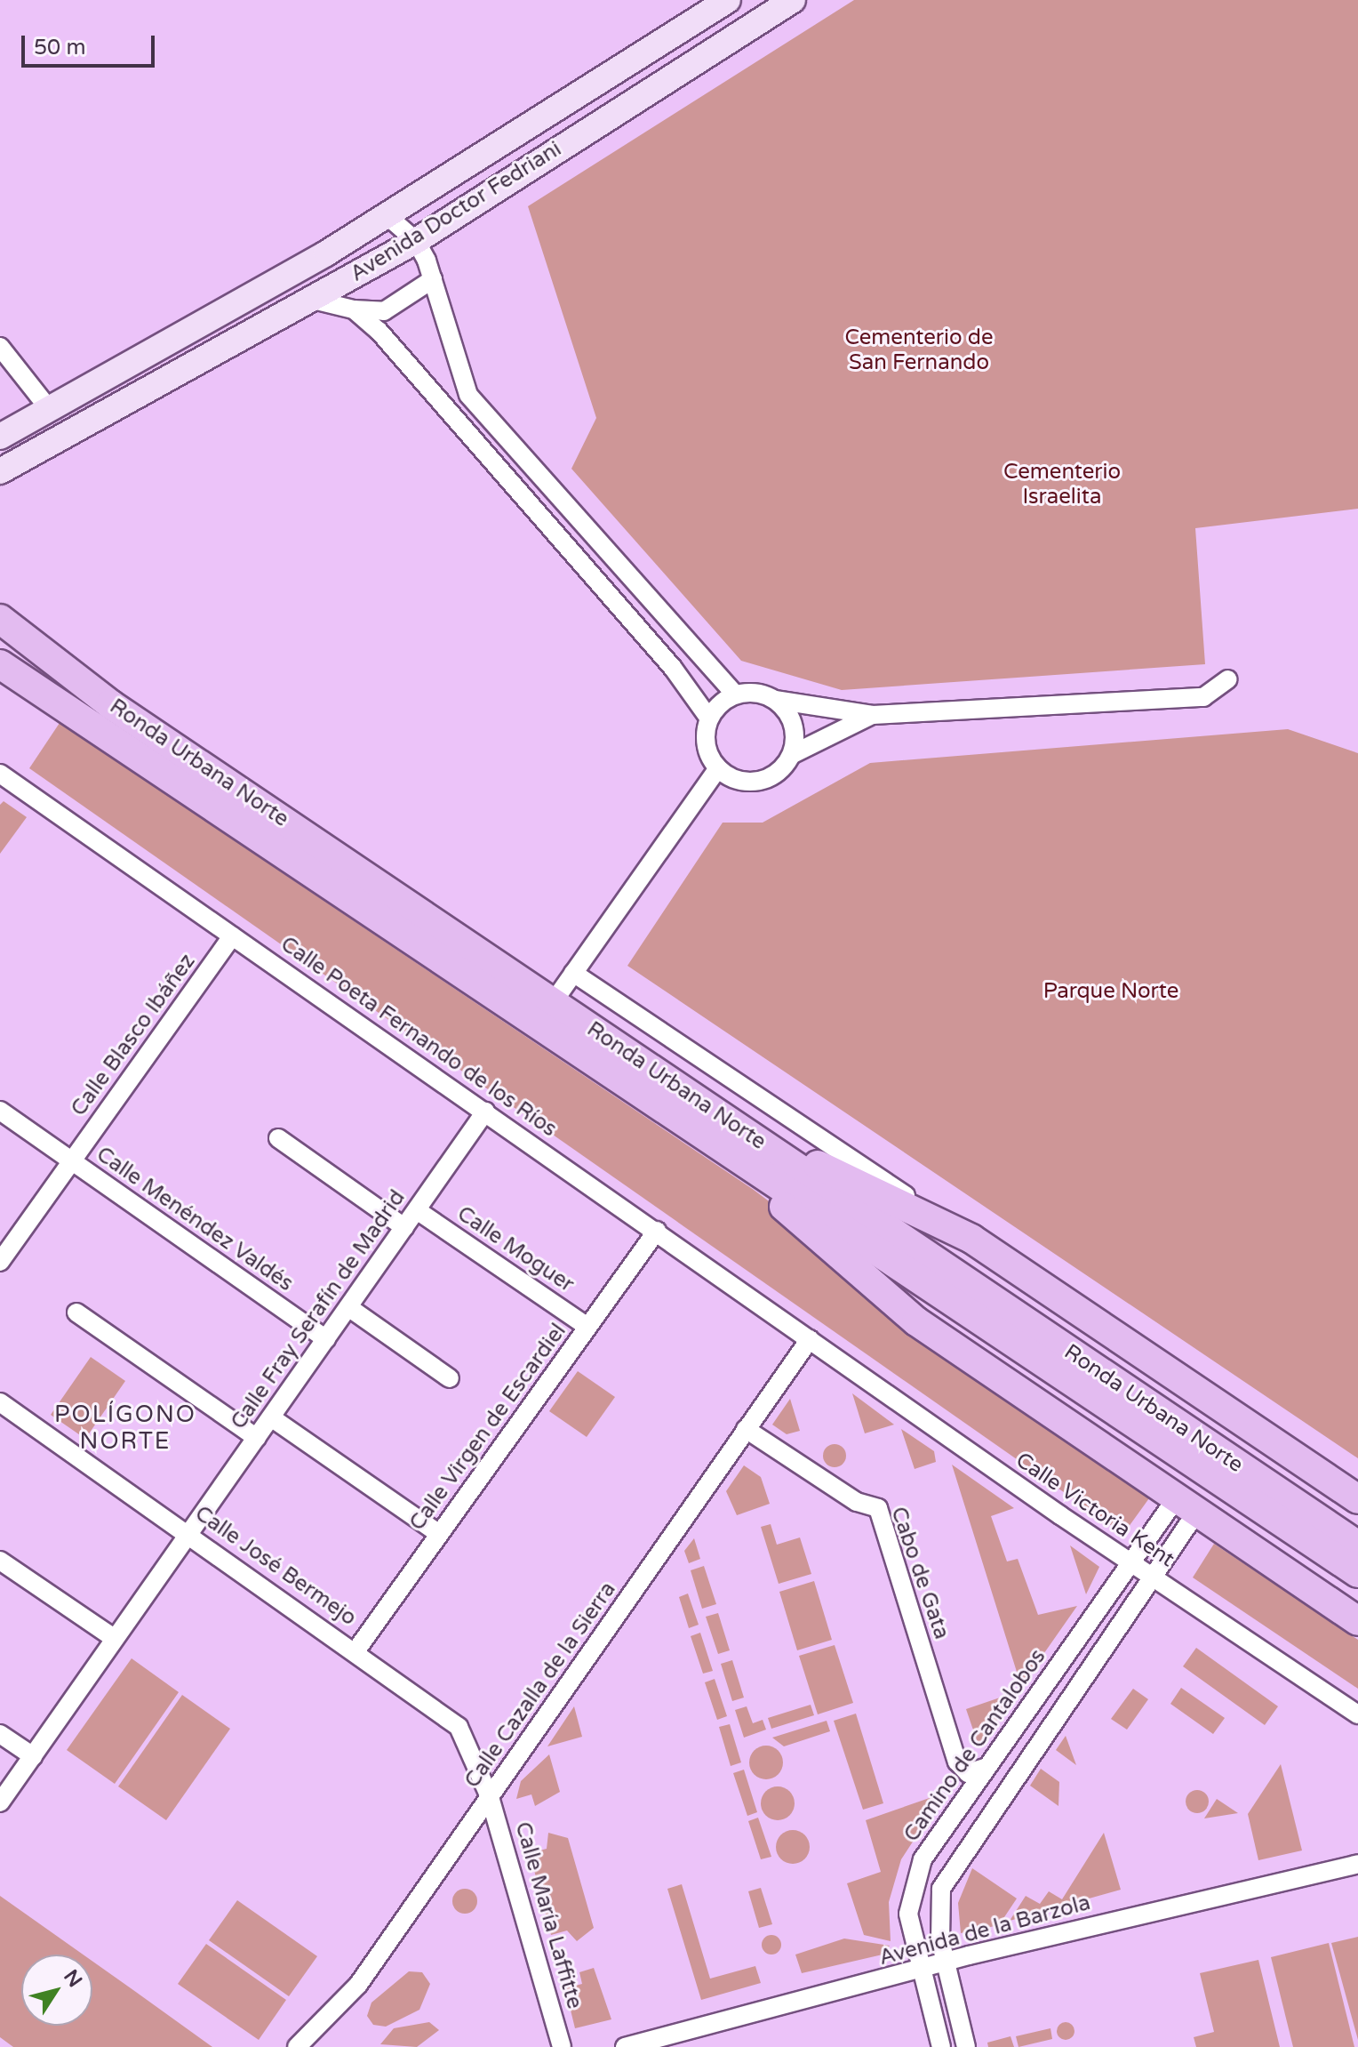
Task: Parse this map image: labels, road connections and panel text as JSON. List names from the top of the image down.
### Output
{
  "streets": {
    "main road": ["Avenida Doctor Fedriani", "Ronda Urbana Norte"],
    "street": [
      "Calle Blasco Ibáñez",
      "Calle Poeta Fernando de los Ríos",
      "Calle Menéndez Valdés",
      "Calle Moguer",
      "Calle Fray Serafín de Madrid",
      "Calle Virgen de Escardiel",
      "Calle Victoria Kent",
      "Calle José Bermejo",
      "Cabo de Gata",
      "Calle Cazalla de la Sierra",
      "Camino de Cantalobos",
      "Calle María Laffitte",
      "Avenida de la Barzola"
    ]
  },
  "crossings": [
    ["Calle Blasco Ibáñez", "Calle Poeta Fernando de los Ríos"],
    ["Calle Blasco Ibáñez", "Calle Menéndez Valdés"],
    ["Calle Poeta Fernando de los Ríos", "Calle Fray Serafín de Madrid"],
    ["Calle Poeta Fernando de los Ríos", "Calle Virgen de Escardiel"],
    ["Calle Poeta Fernando de los Ríos", "Calle Victoria Kent"],
    ["Calle Poeta Fernando de los Ríos", "Calle Cazalla de la Sierra"],
    ["Calle Menéndez Valdés", "Calle Fray Serafín de Madrid"],
    ["Calle Moguer", "Calle Fray Serafín de Madrid"],
    ["Calle Moguer", "Calle Virgen de Escardiel"],
    ["Calle Fray Serafín de Madrid", "Calle José Bermejo"],
    ["Calle Virgen de Escardiel", "Calle José Bermejo"],
    ["Calle Victoria Kent", "Calle Cazalla de la Sierra"],
    ["Calle Victoria Kent", "Camino de Cantalobos"],
    ["Calle José Bermejo", "Calle Cazalla de la Sierra"],
    ["Calle José Bermejo", "Calle María Laffitte"],
    ["Cabo de Gata", "Calle Cazalla de la Sierra"],
    ["Cabo de Gata", "Camino de Cantalobos"],
    ["Calle Cazalla de la Sierra", "Calle María Laffitte"],
    ["Camino de Cantalobos", "Avenida de la Barzola"]
  ],
  "districts": ["POLÍGONO NORTE"],
  "parks": ["Cementerio de San Fernando", "Cementerio Israelita", "Parque Norte"],
  "scale_bar": "50 m",
  "north": "top right"
}
